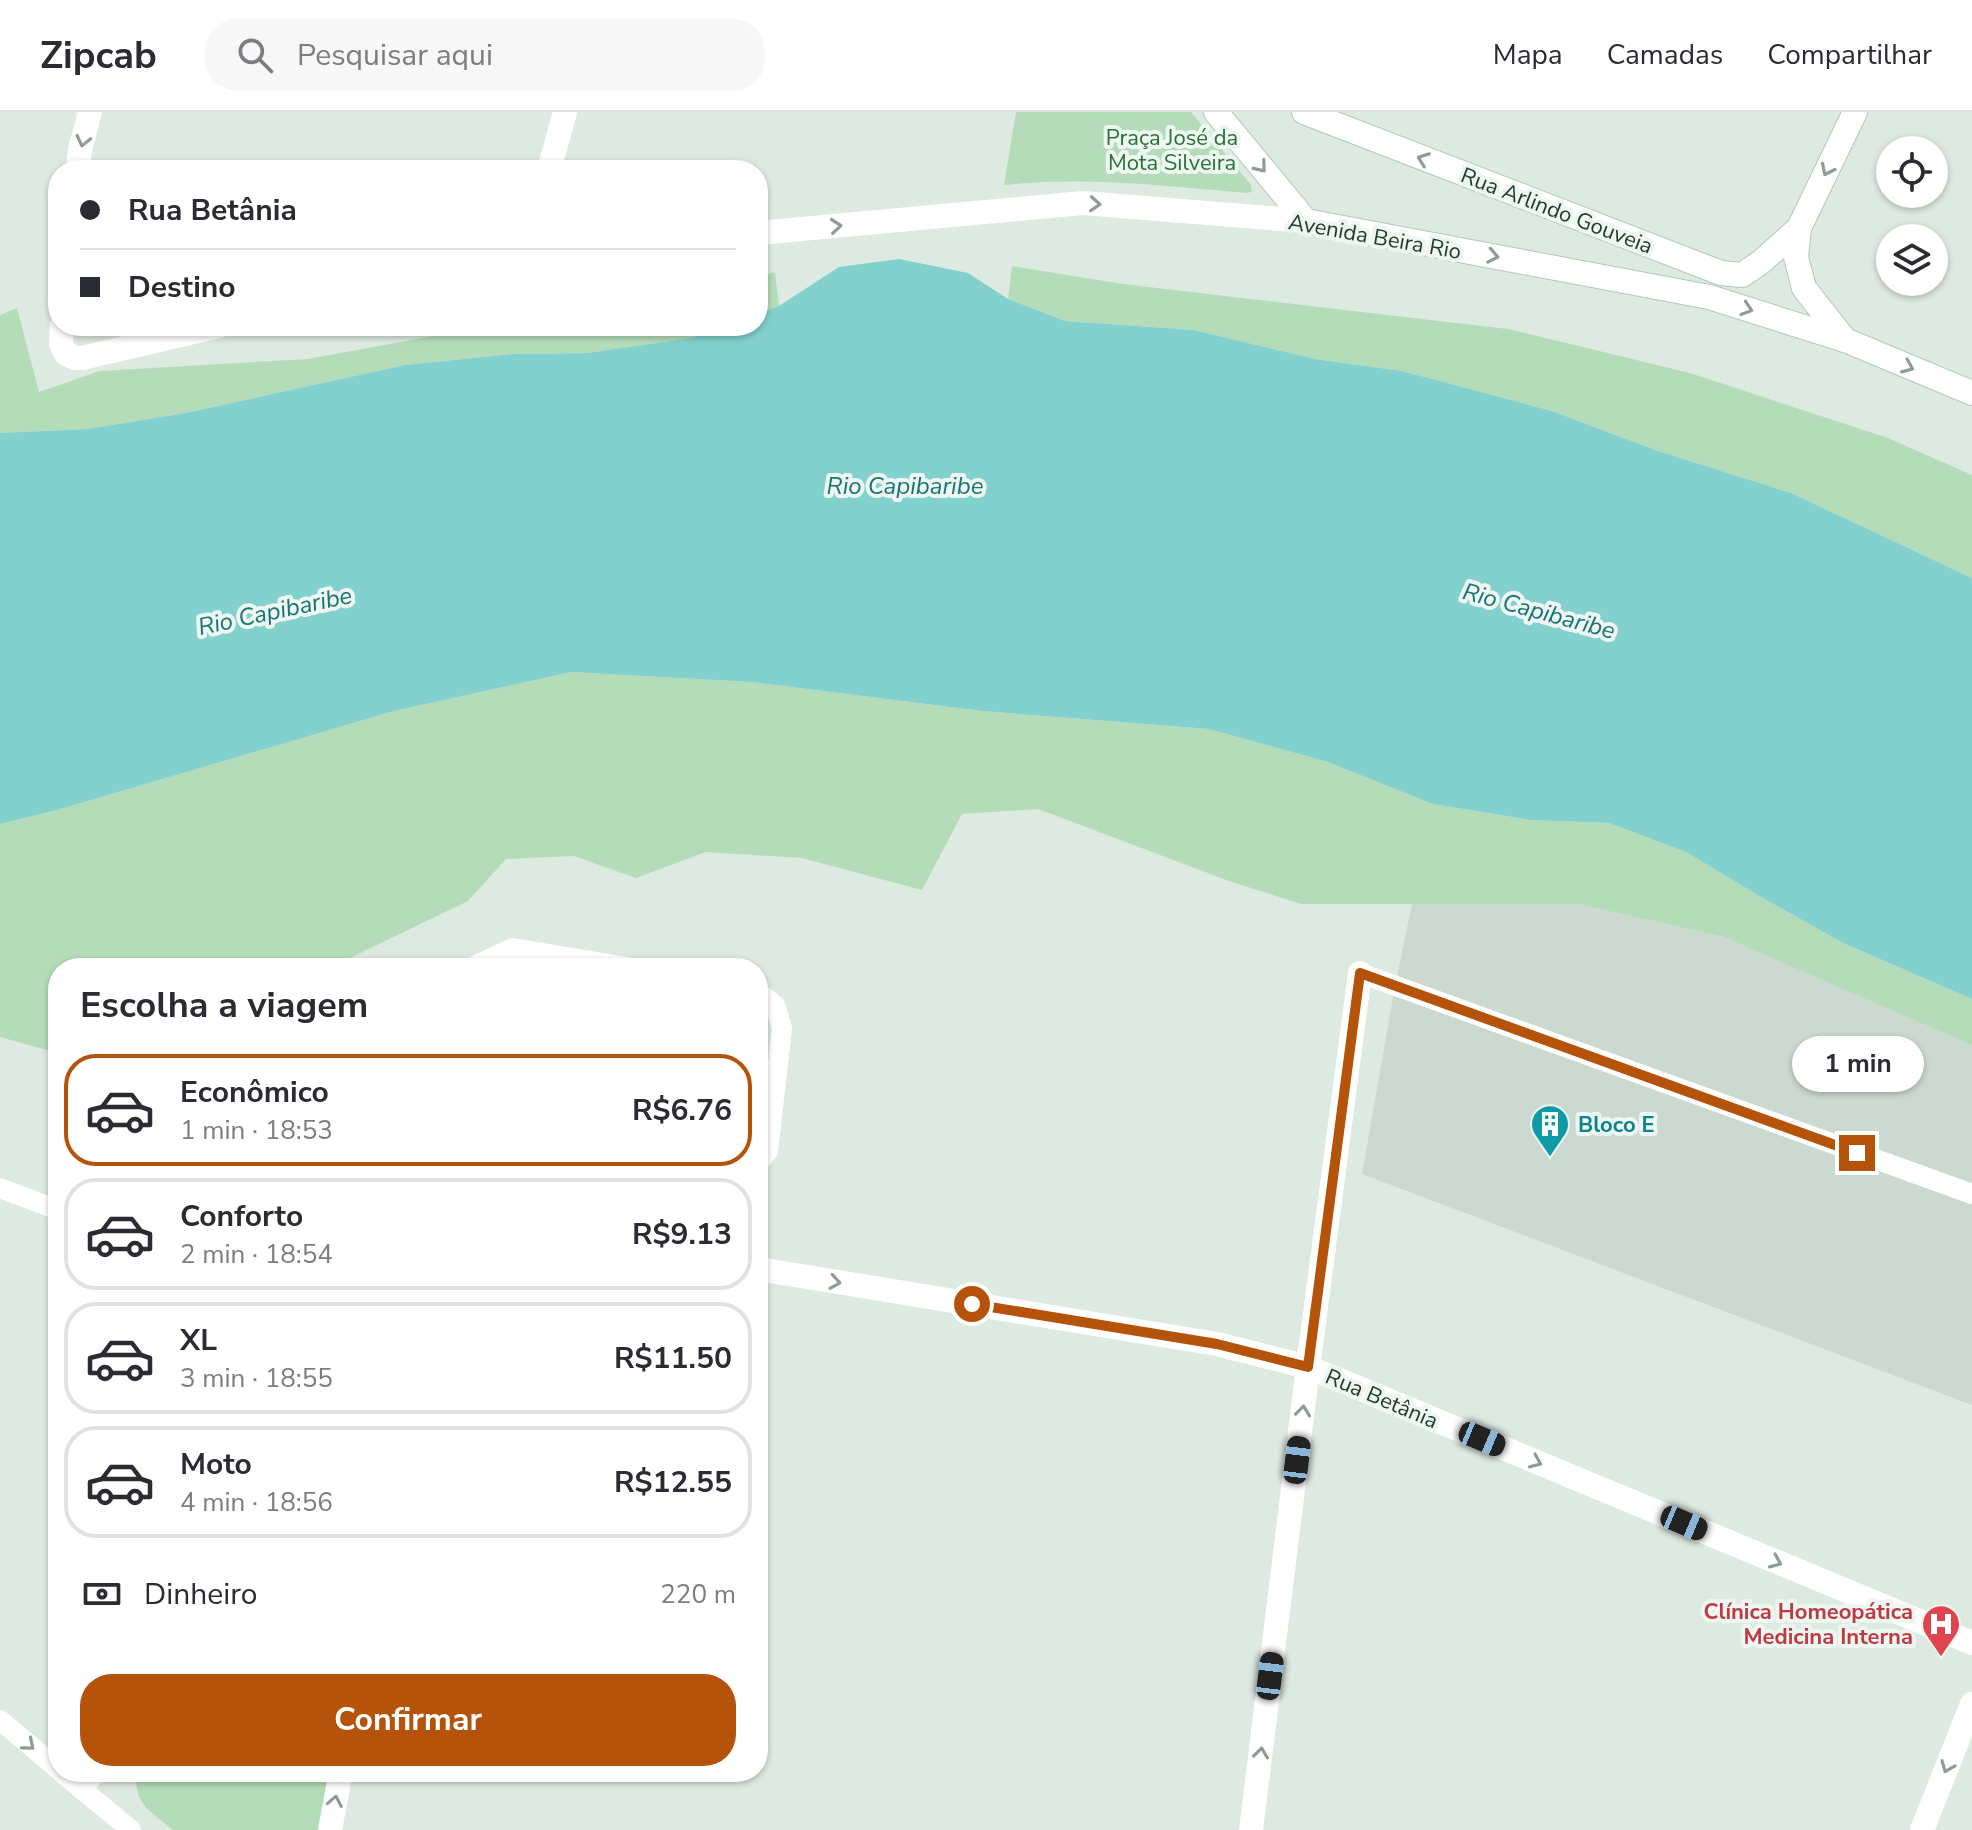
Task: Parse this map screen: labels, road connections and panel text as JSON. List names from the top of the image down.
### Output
{
  "streets": {
    "street": ["Rua Arlindo Gouveia", "Avenida Beira Rio", "Rua Betânia"]
  },
  "one_way": ["Rua Arlindo Gouveia", "Avenida Beira Rio", "Rua Betânia"],
  "water": ["Rio Capibaribe"],
  "parks": ["Praça José da Mota Silveira"],
  "places": {
    "building": ["Bloco E"],
    "hospital": ["Clínica Homeopática Medicina Interna"]
  },
  "page": {
    "header": "Zipcab",
    "search": "Pesquisar aqui",
    "nav": ["Mapa", "Camadas", "Compartilhar"],
    "banner": ["Rua Betânia", "Destino"],
    "heading": "Escolha a viagem",
    "bubble": "1 min",
    "list": [
      {
        "name": "Econômico",
        "note": "1 min · 18:53",
        "value": "R$6.76"
      },
      {
        "name": "Conforto",
        "note": "2 min · 18:54",
        "value": "R$9.13"
      },
      {
        "name": "XL",
        "note": "3 min · 18:55",
        "value": "R$11.50"
      },
      {
        "name": "Moto",
        "note": "4 min · 18:56",
        "value": "R$12.55"
      }
    ],
    "pay": ["Dinheiro", "220 m"],
    "buttons": "Confirmar"
  }
}
